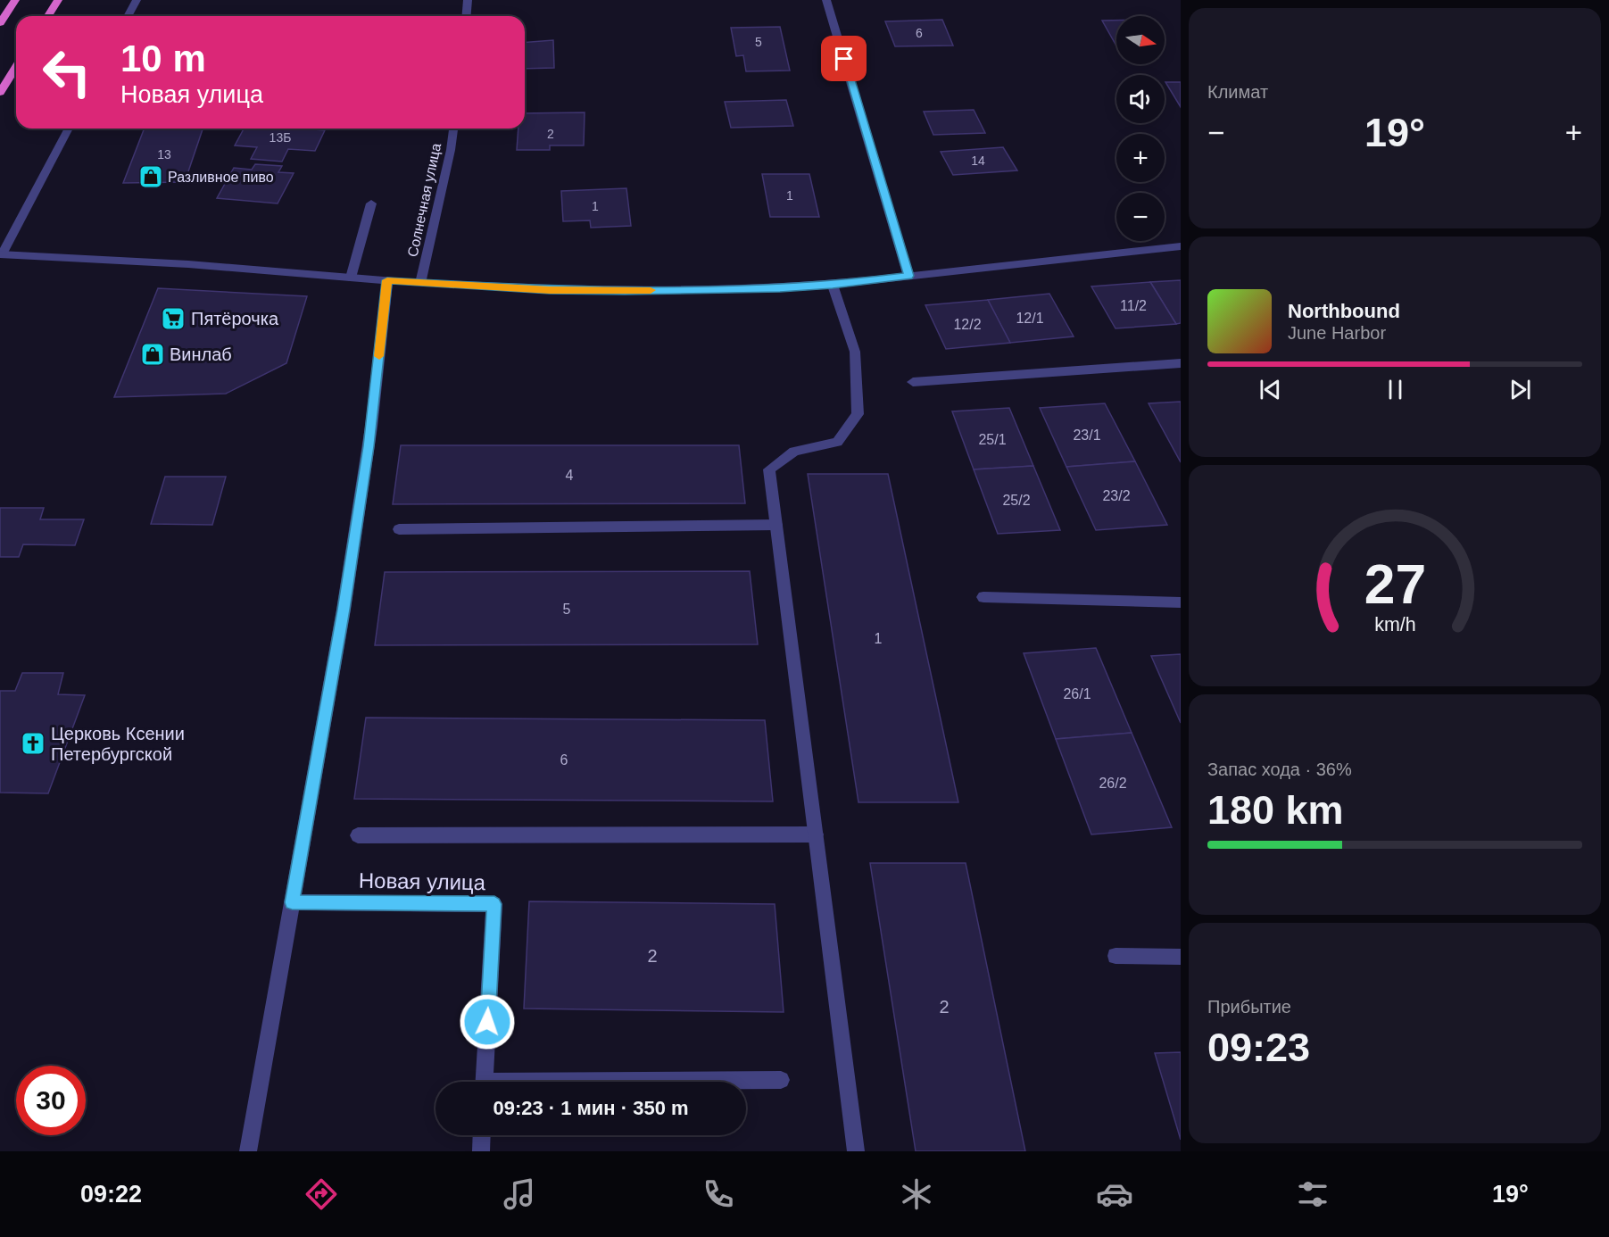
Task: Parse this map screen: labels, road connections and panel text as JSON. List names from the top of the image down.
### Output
{
  "streets": {
    "street": ["Солнечная улица", "Новая улица"]
  },
  "places": {
    "shop": ["Разливное пиво", "Винлаб"],
    "supermarket": ["Пятёрочка"],
    "church": ["Церковь Ксении Петербургской"]
  },
  "house_numbers": [
    "6",
    "5",
    "2",
    "13Б",
    "13",
    "14",
    "1",
    "1",
    "11/2",
    "12/1",
    "12/2",
    "23/1",
    "25/1",
    "4",
    "23/2",
    "25/2",
    "5",
    "1",
    "26/1",
    "6",
    "26/2",
    "2",
    "2"
  ],
  "north": "right",
  "page": {
    "tile": [
      "Климат",
      ["Запас хода · 36%", "180 km"],
      ["Прибытие", "09:23"]
    ],
    "map_buttons": ["+", "−"],
    "turn": ["10 m", "Новая улица"],
    "heat": ["−", "19°", "+"],
    "song": ["Northbound", "June Harbor"],
    "limit": "30",
    "trip": "09:23 · 1 мин · 350 m",
    "tabs": ["09:22", "19°"],
    "gauge": ["27", "km/h"]
  }
}
